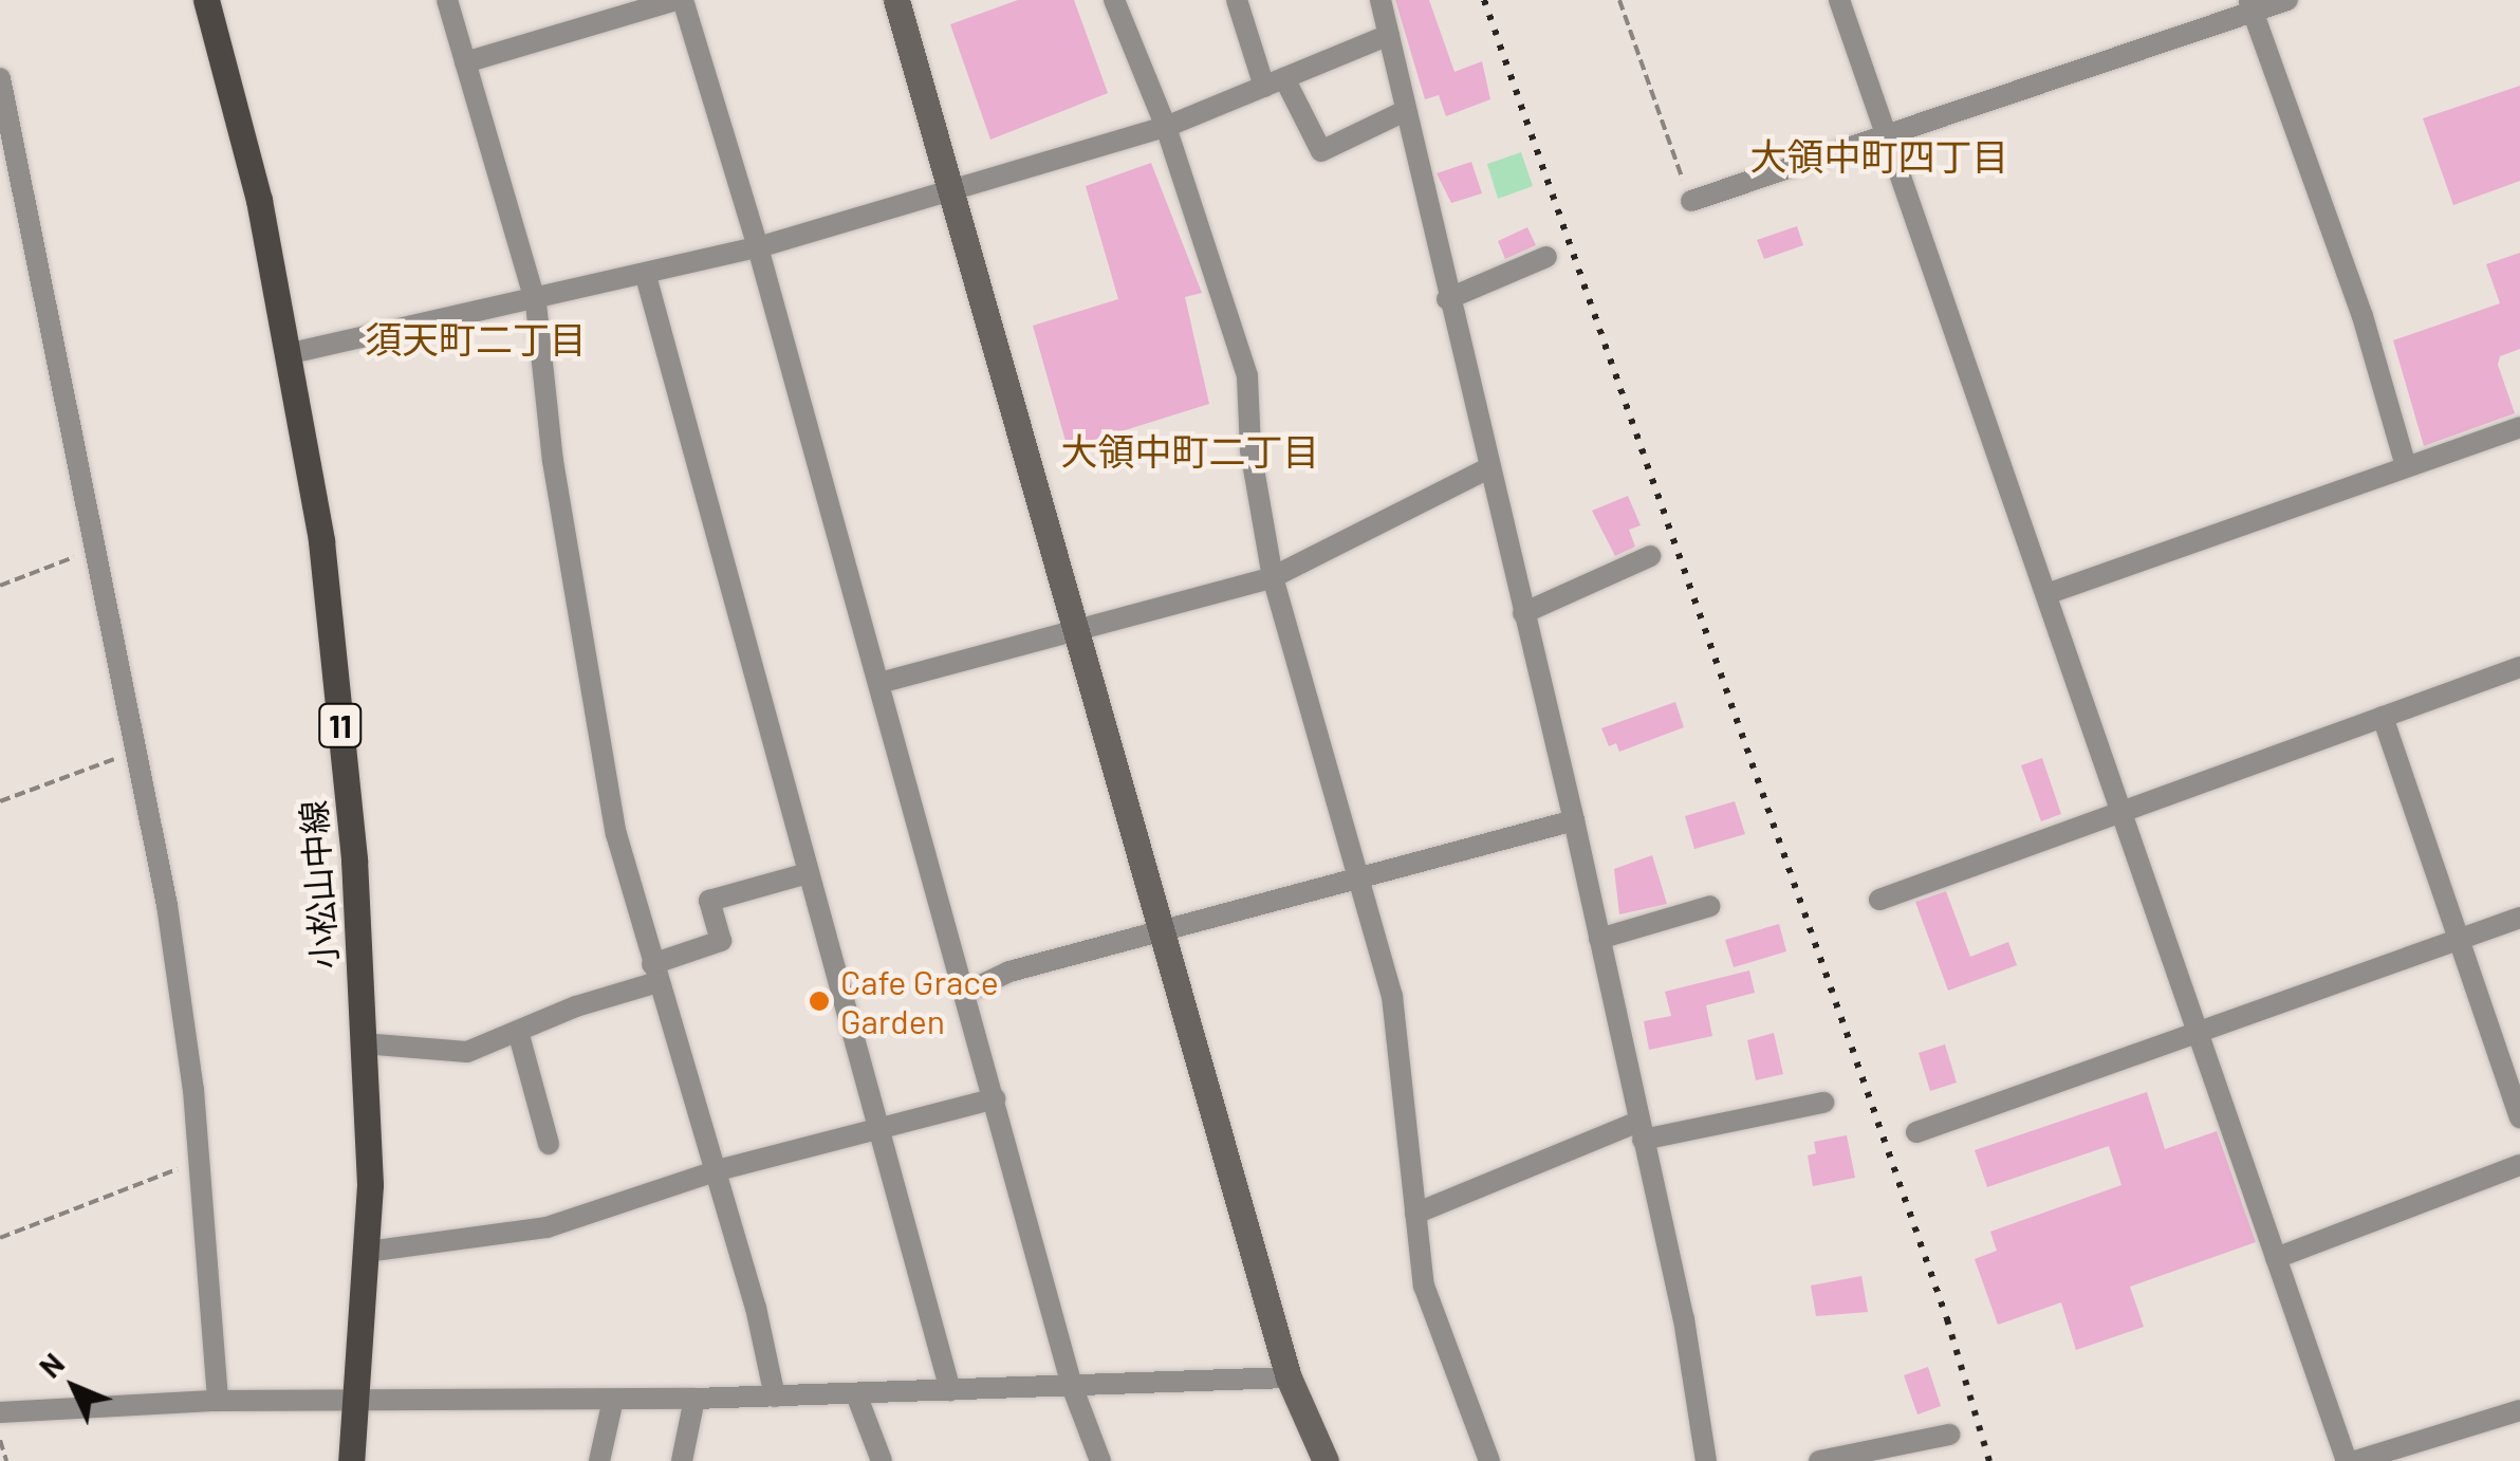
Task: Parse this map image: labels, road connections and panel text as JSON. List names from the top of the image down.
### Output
{
  "streets": {
    "main road": ["11", "小松山中線"]
  },
  "districts": ["大領中町四丁目", "須天町二丁目", "大領中町二丁目"],
  "places": ["Cafe Grace Garden"],
  "north": "top left"
}
